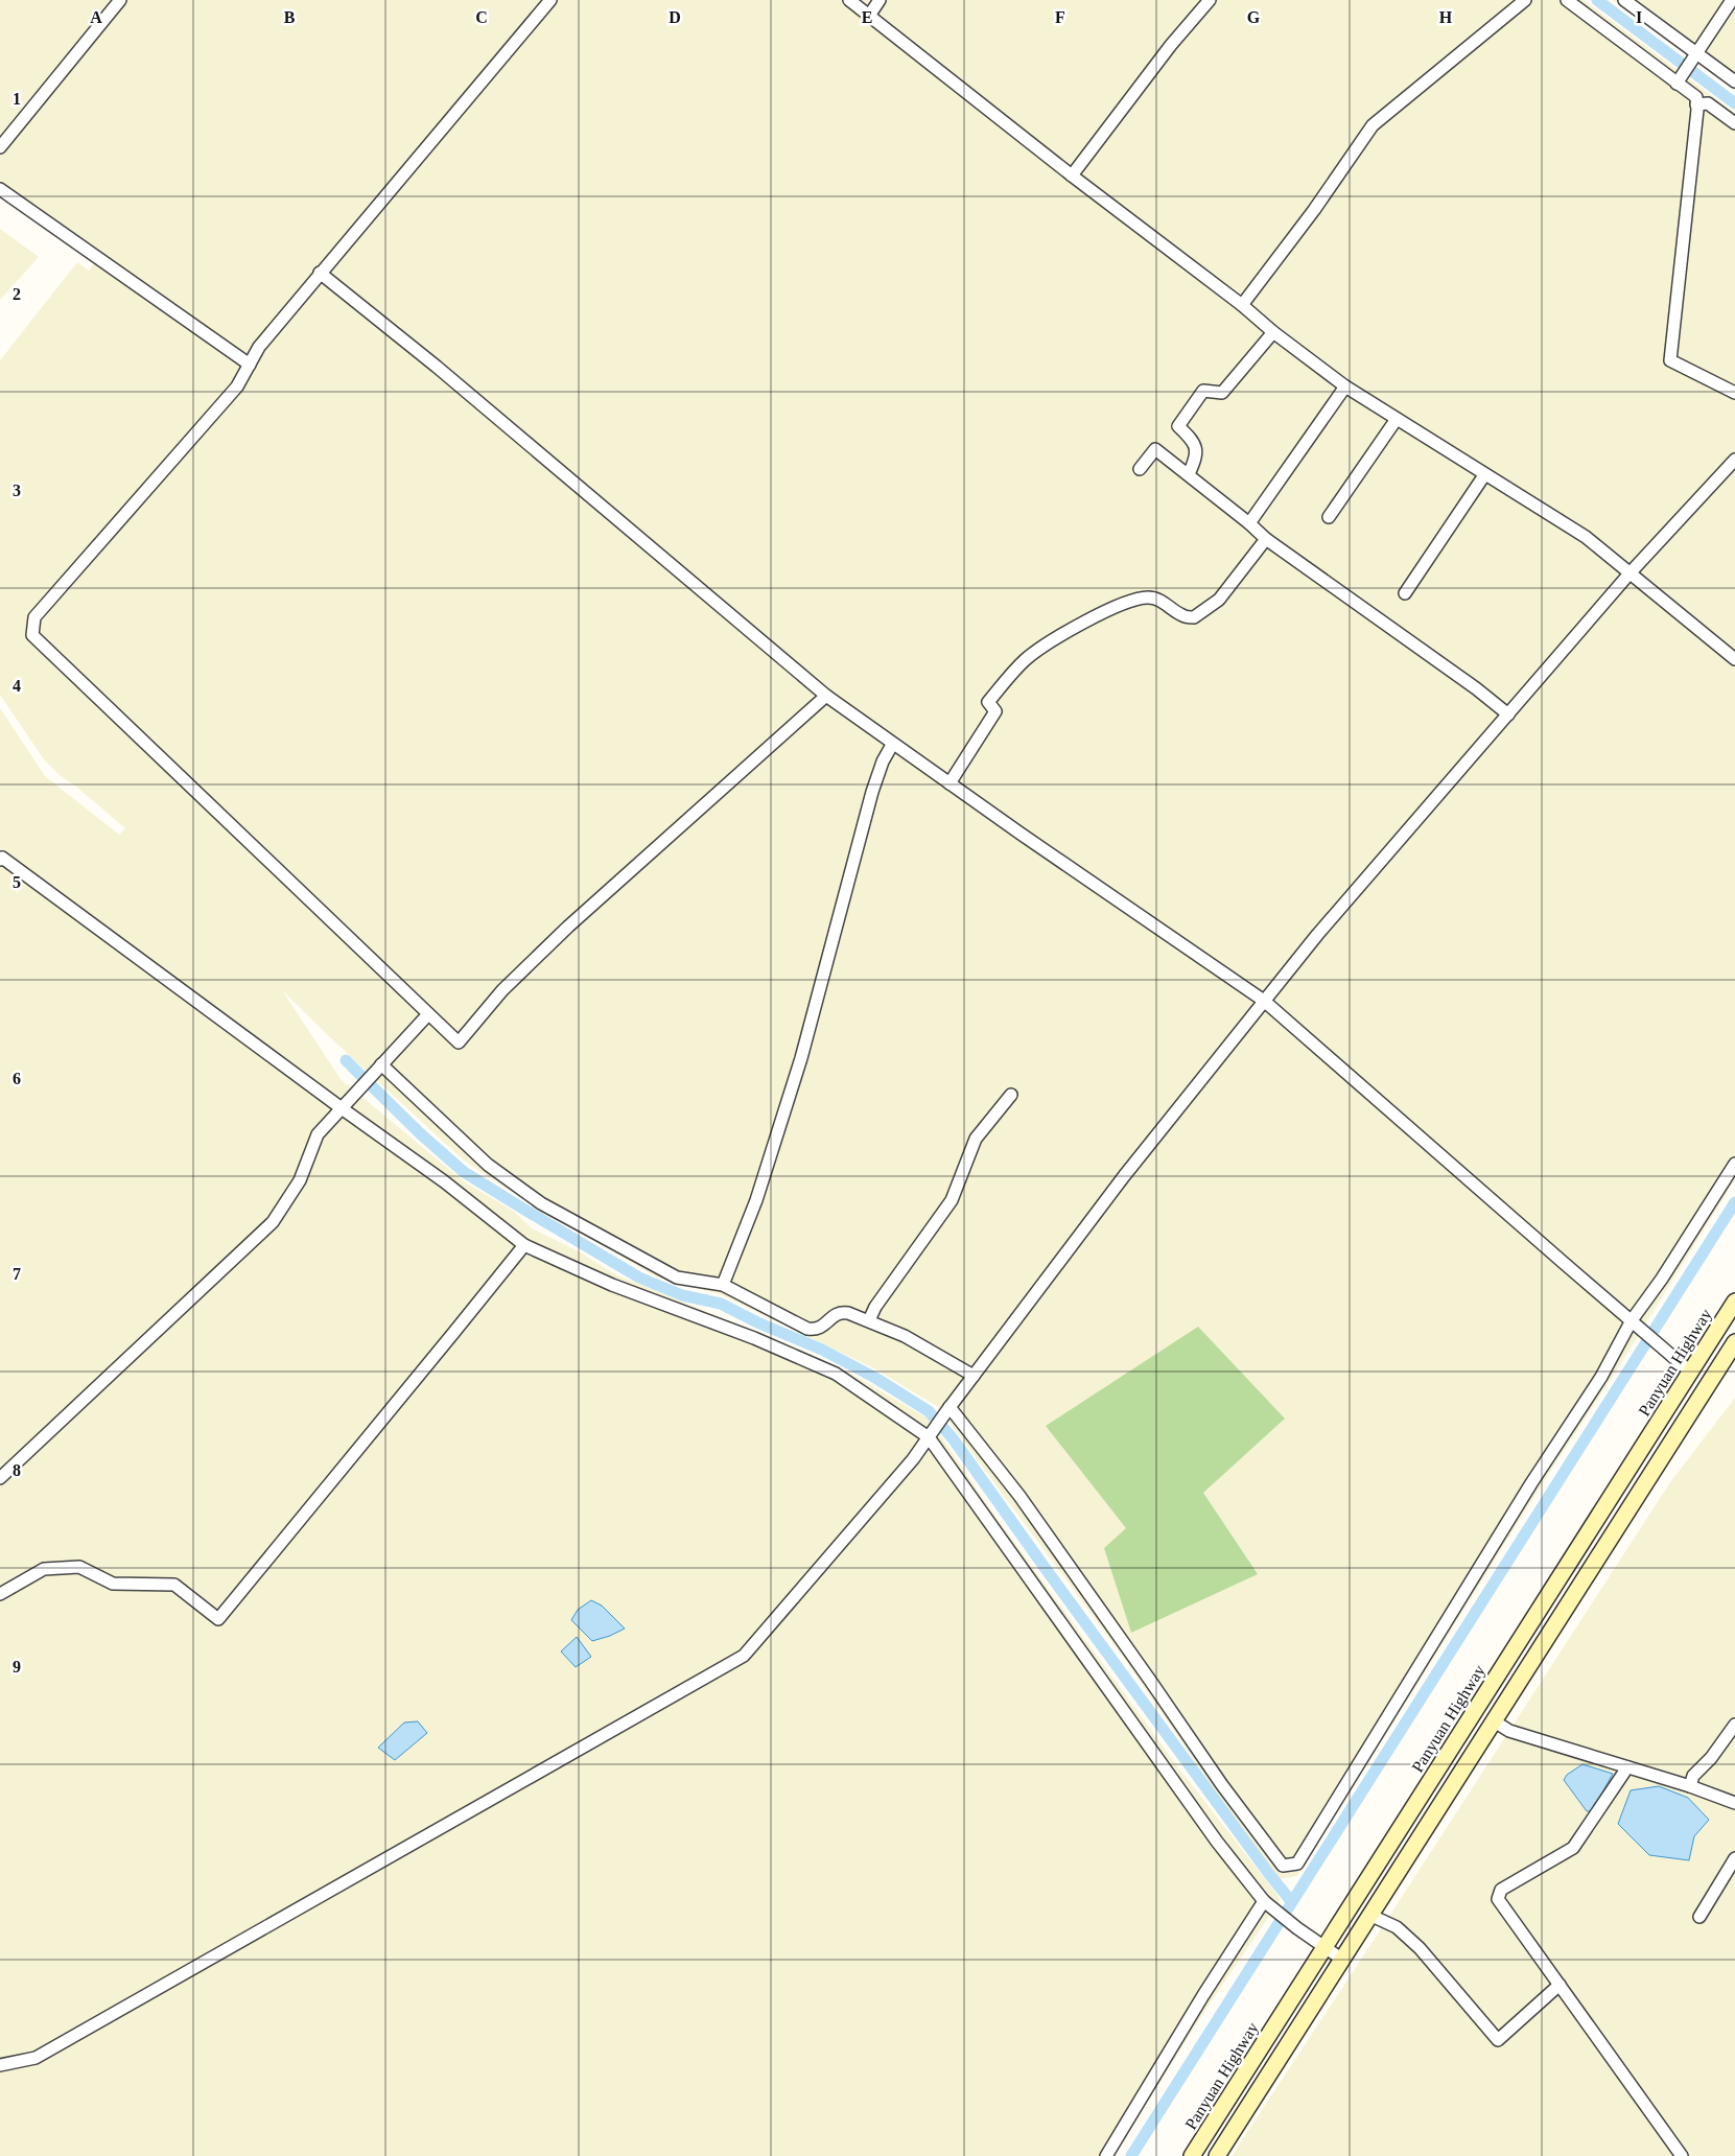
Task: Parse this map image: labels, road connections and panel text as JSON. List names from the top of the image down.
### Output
{
  "streets": {
    "main road": ["Panyuan Highway"]
  },
  "grid": {
    "columns": [
      "A",
      "B",
      "C",
      "D",
      "E",
      "F",
      "G",
      "H",
      "I"
    ],
    "rows": [
      "1",
      "2",
      "3",
      "4",
      "5",
      "6",
      "7",
      "8",
      "9"
    ]
  }
}
